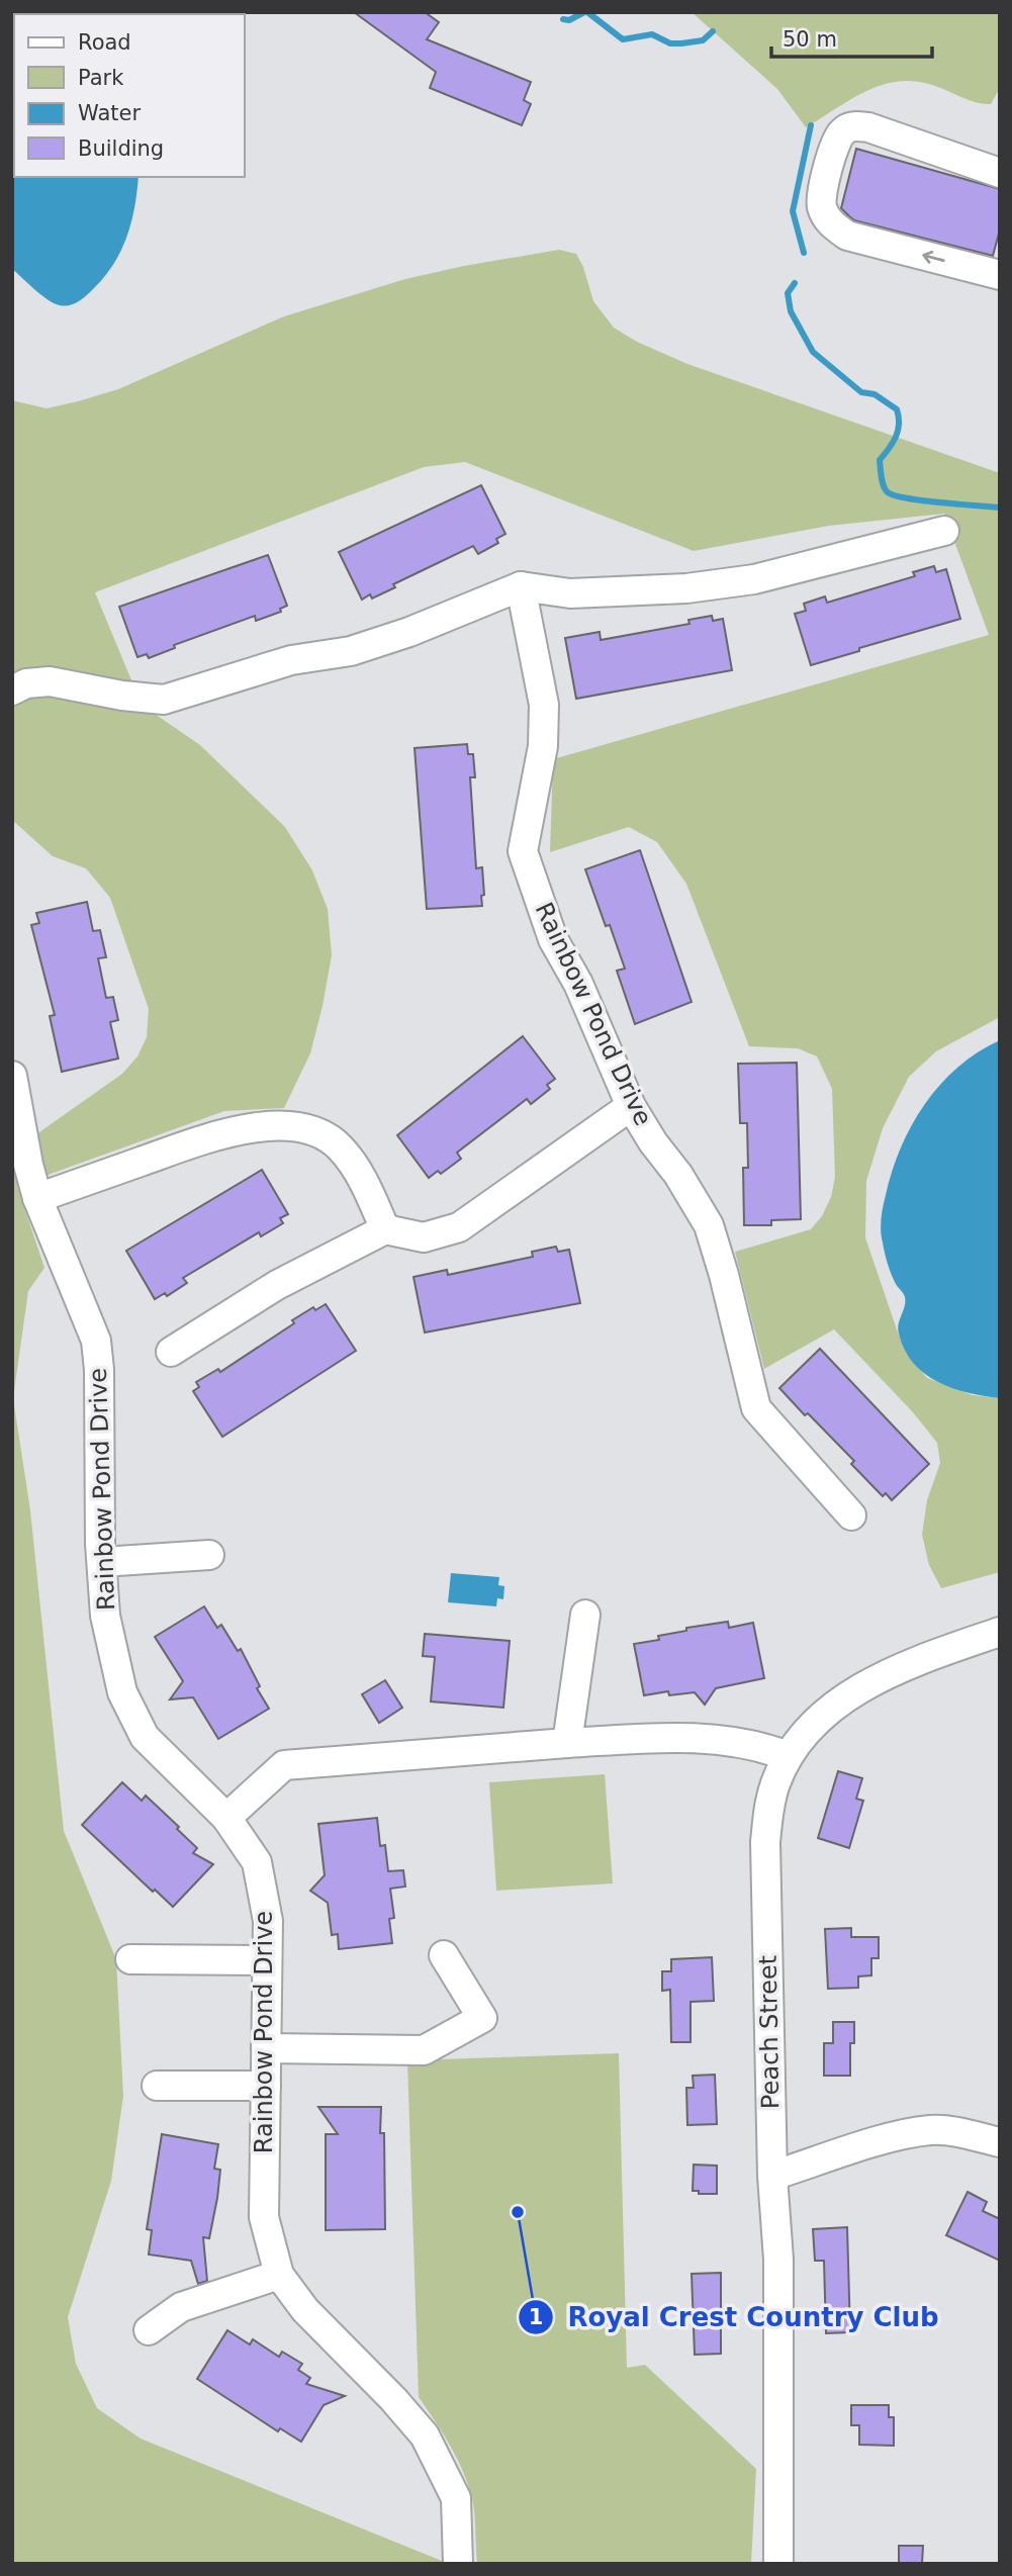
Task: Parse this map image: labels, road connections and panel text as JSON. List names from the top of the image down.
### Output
{
  "streets": {
    "street": ["Rainbow Pond Drive", "Peach Street"]
  },
  "places": ["Royal Crest Country Club"],
  "legend": [
    "Road",
    "Park",
    "Water",
    "Building"
  ],
  "scale_bar": "50 m"
}
